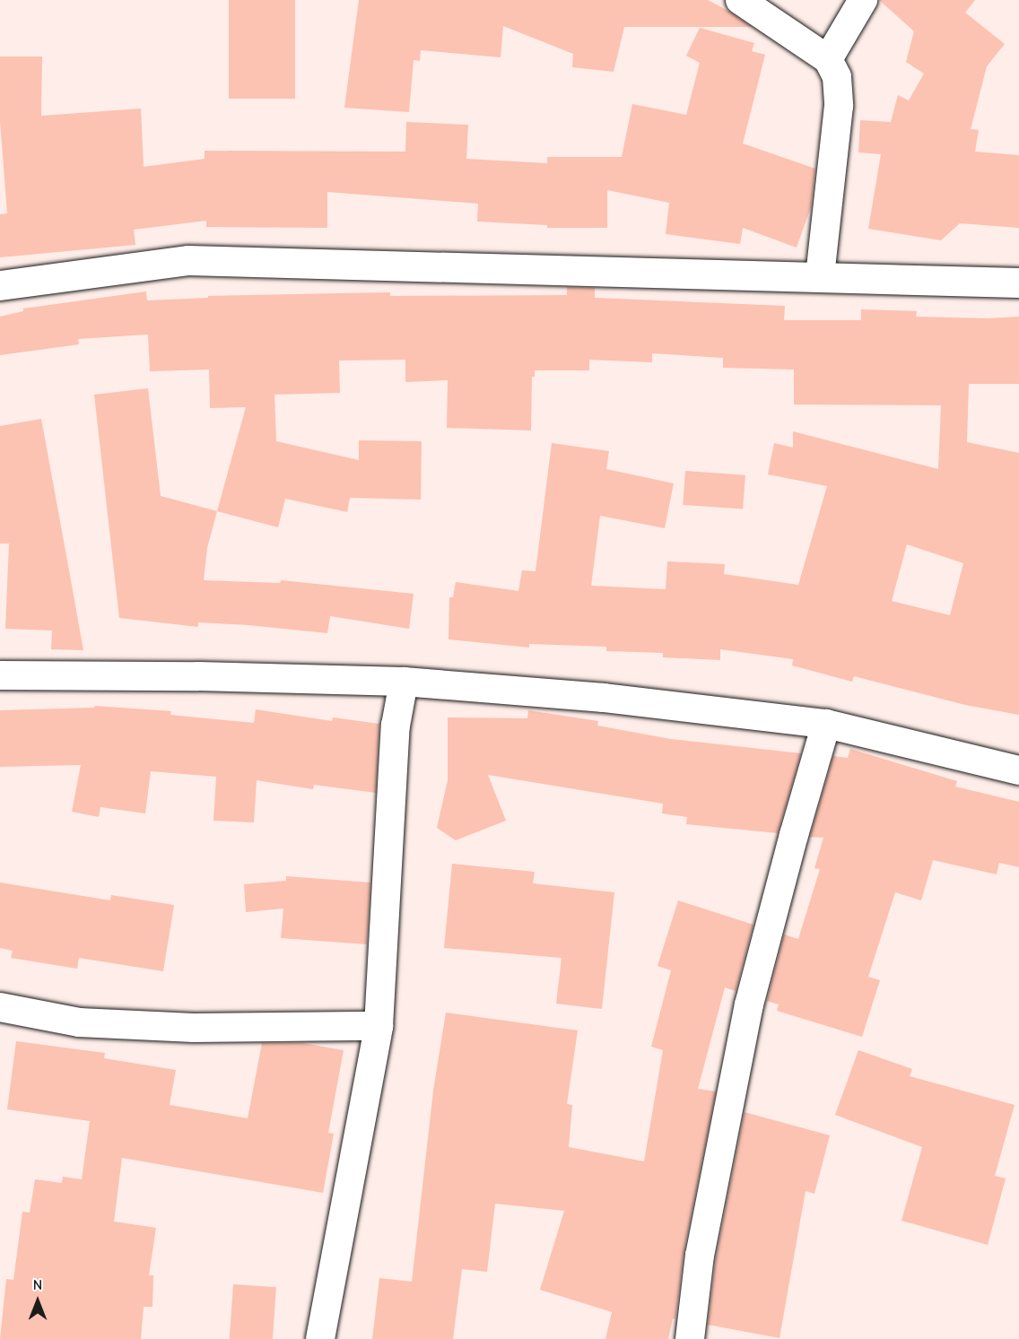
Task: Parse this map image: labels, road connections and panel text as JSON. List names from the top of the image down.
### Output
{
  "north": "top"
}
